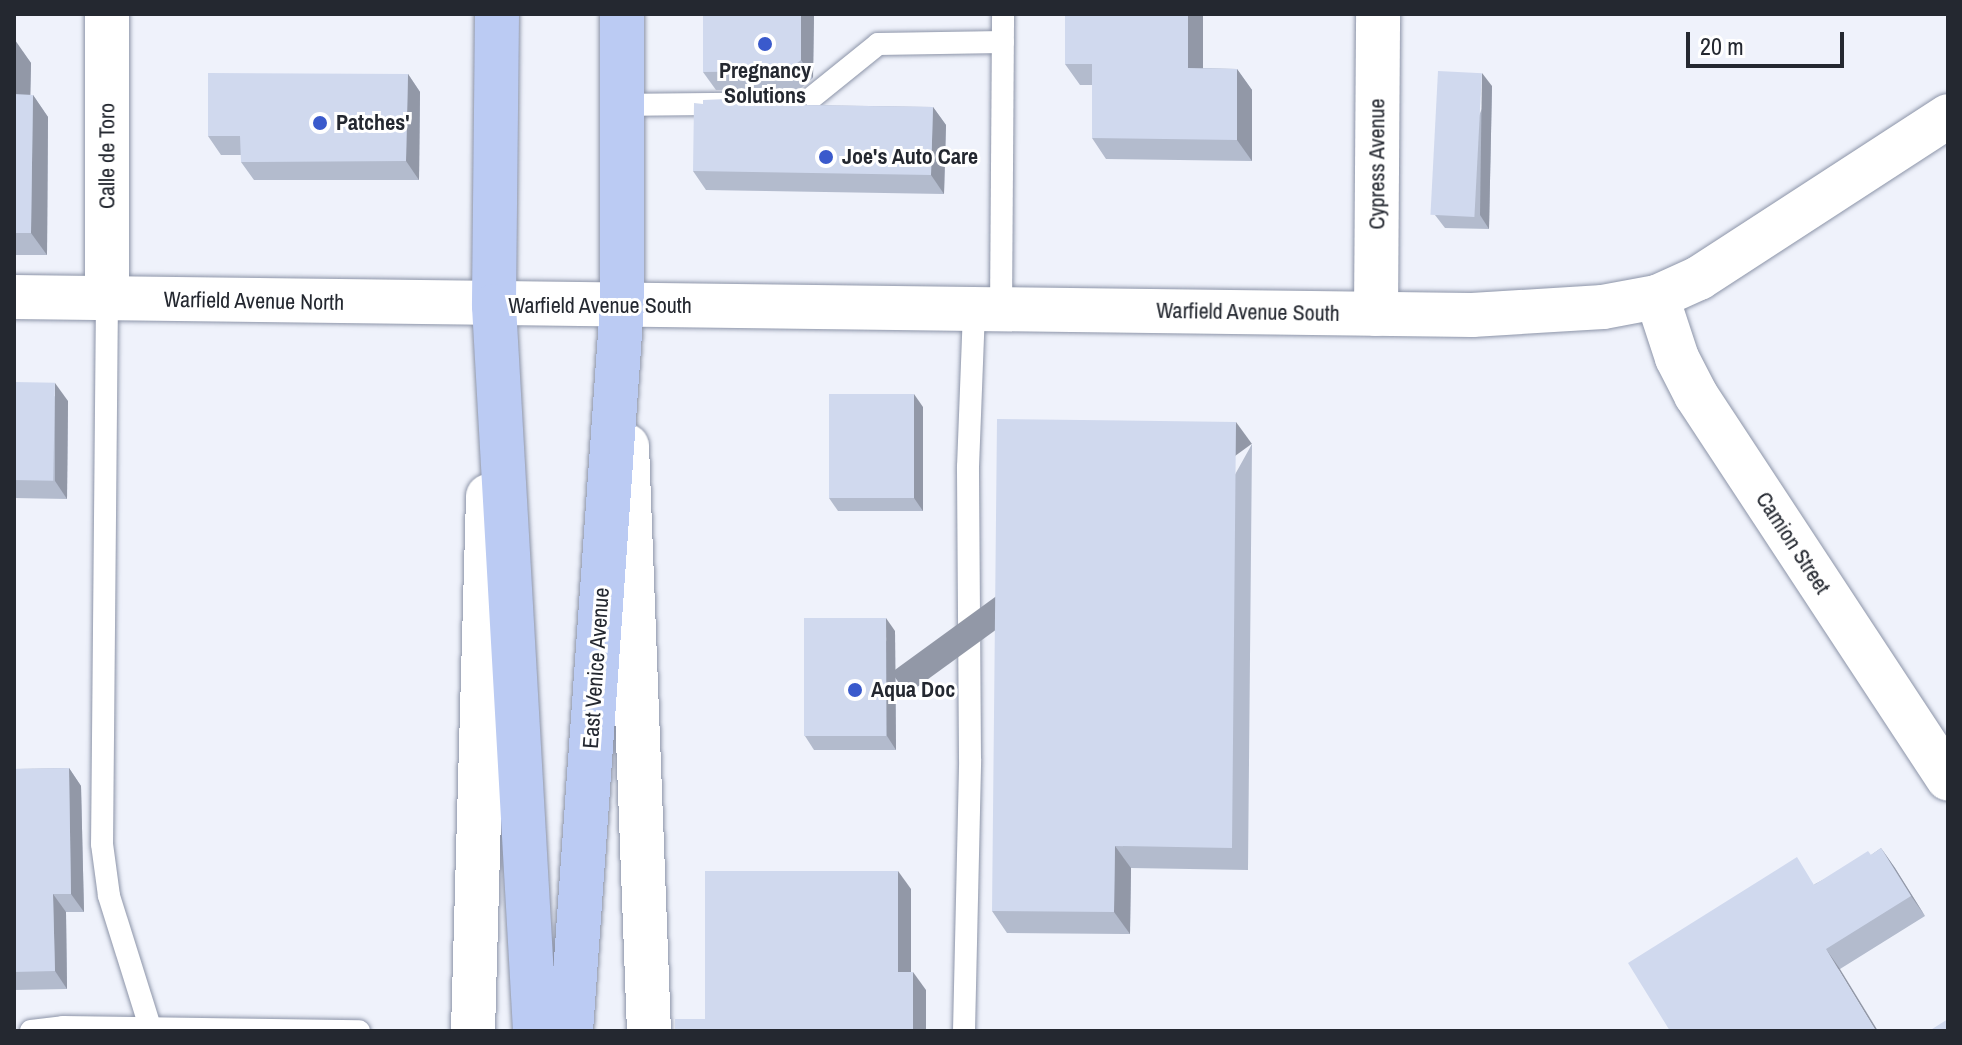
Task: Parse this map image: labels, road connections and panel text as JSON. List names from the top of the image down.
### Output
{
  "streets": {
    "main road": ["East Venice Avenue"],
    "street": [
      "Calle de Toro",
      "Cypress Avenue",
      "Warfield Avenue North",
      "Warfield Avenue South",
      "Camion Street"
    ]
  },
  "crossings": [
    ["Calle de Toro", "Warfield Avenue North"],
    ["Cypress Avenue", "Warfield Avenue South"],
    ["Warfield Avenue North", "Warfield Avenue South"],
    ["Warfield Avenue South", "Camion Street"],
    ["Warfield Avenue South", "East Venice Avenue"]
  ],
  "places": [
    "Pregnancy Solutions",
    "Patches'",
    "Joe's Auto Care",
    "Aqua Doc"
  ],
  "scale_bar": "20 m"
}
